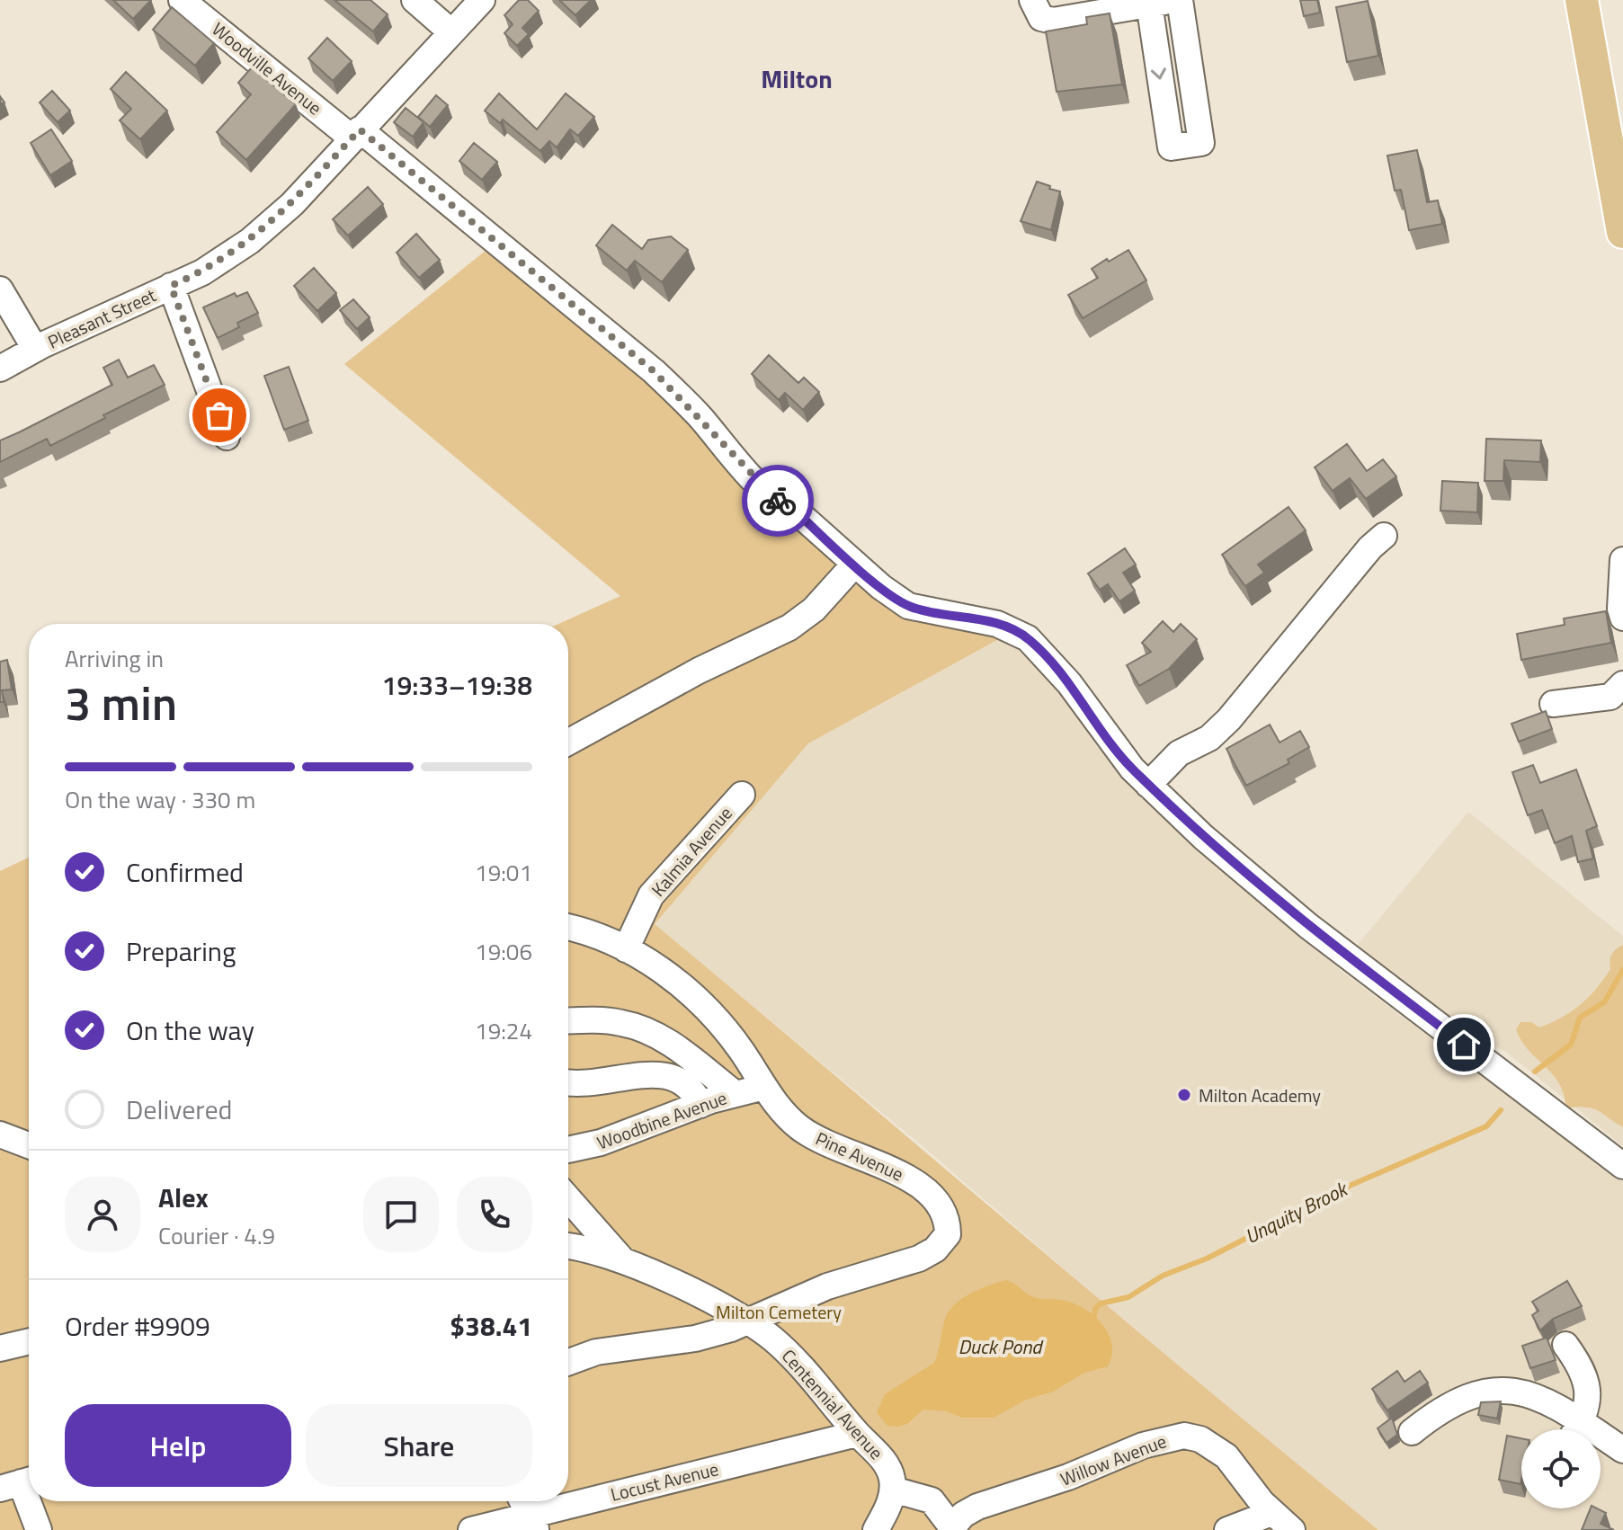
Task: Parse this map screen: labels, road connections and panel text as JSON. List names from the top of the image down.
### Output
{
  "streets": {
    "street": [
      "Woodville Avenue",
      "Pleasant Street",
      "Kalmia Avenue",
      "Woodbine Avenue",
      "Pine Avenue",
      "Centennial Avenue",
      "Willow Avenue",
      "Locust Avenue"
    ]
  },
  "crossings": [
    ["Woodville Avenue", "Pleasant Street"],
    ["Kalmia Avenue", "Pine Avenue"],
    ["Woodbine Avenue", "Pine Avenue"],
    ["Pine Avenue", "Centennial Avenue"],
    ["Centennial Avenue", "Locust Avenue"]
  ],
  "districts": ["Milton"],
  "water": ["Unquity Brook", "Duck Pond"],
  "parks": ["Milton Cemetery"],
  "places": ["Milton Academy"],
  "page": {
    "heading": ["3 min", "Arriving in", "19:33–19:38"],
    "panel": [
      "Alex",
      "Courier · 4.9",
      "Order #9909",
      "$38.41"
    ],
    "bar": "On the way · 330 m",
    "list": [
      ["Confirmed", "19:01"],
      ["Preparing", "19:06"],
      ["On the way", "19:24"],
      "Delivered"
    ],
    "buttons": ["Help", "Share"]
  }
}
